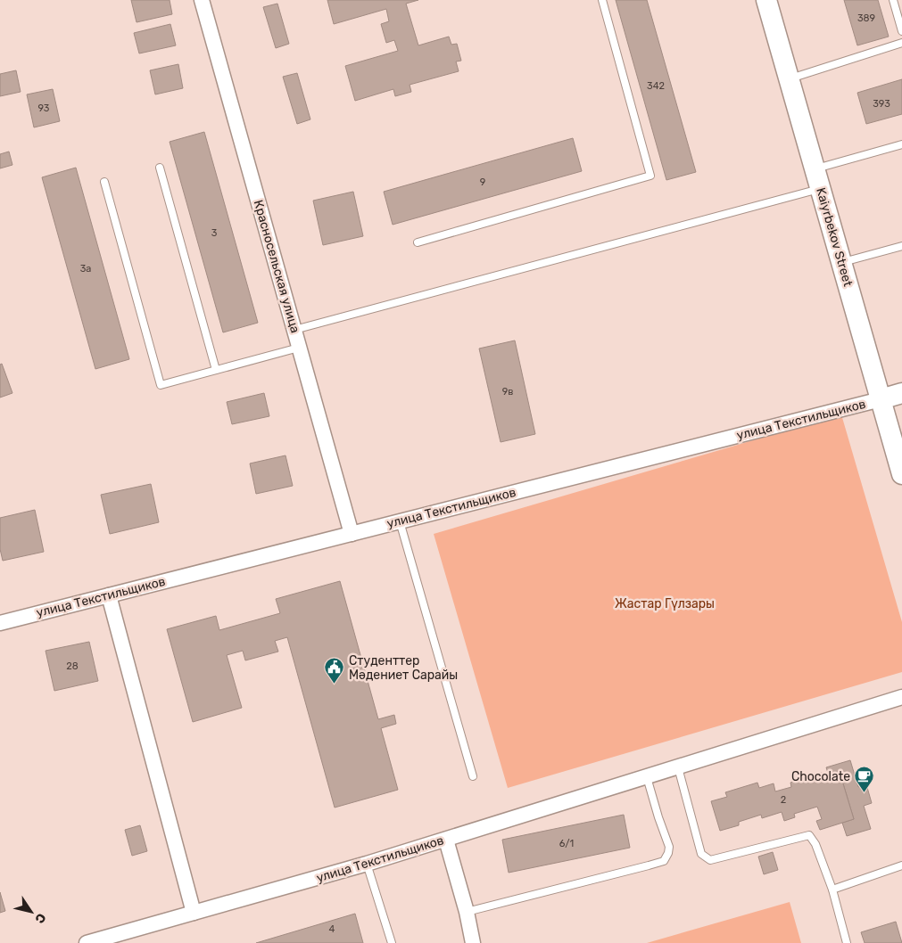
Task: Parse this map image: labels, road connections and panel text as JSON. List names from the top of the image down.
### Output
{
  "streets": {
    "main road": ["Kaiyrbekov Street", "улица Текстильщиков"],
    "street": ["Красносельская улица"]
  },
  "crossings": [
    ["Kaiyrbekov Street", "улица Текстильщиков"],
    ["Красносельская улица", "улица Текстильщиков"]
  ],
  "parks": ["Жастар Гүлзары"],
  "places": {
    "public building": ["Студенттер Мәдениет Сарайы"],
    "cafe": ["Chocolate"]
  },
  "house_numbers": [
    "389",
    "342",
    "393",
    "93",
    "9",
    "3",
    "3а",
    "9в",
    "28",
    "2",
    "6/1",
    "4"
  ],
  "north": "bottom right"
}
